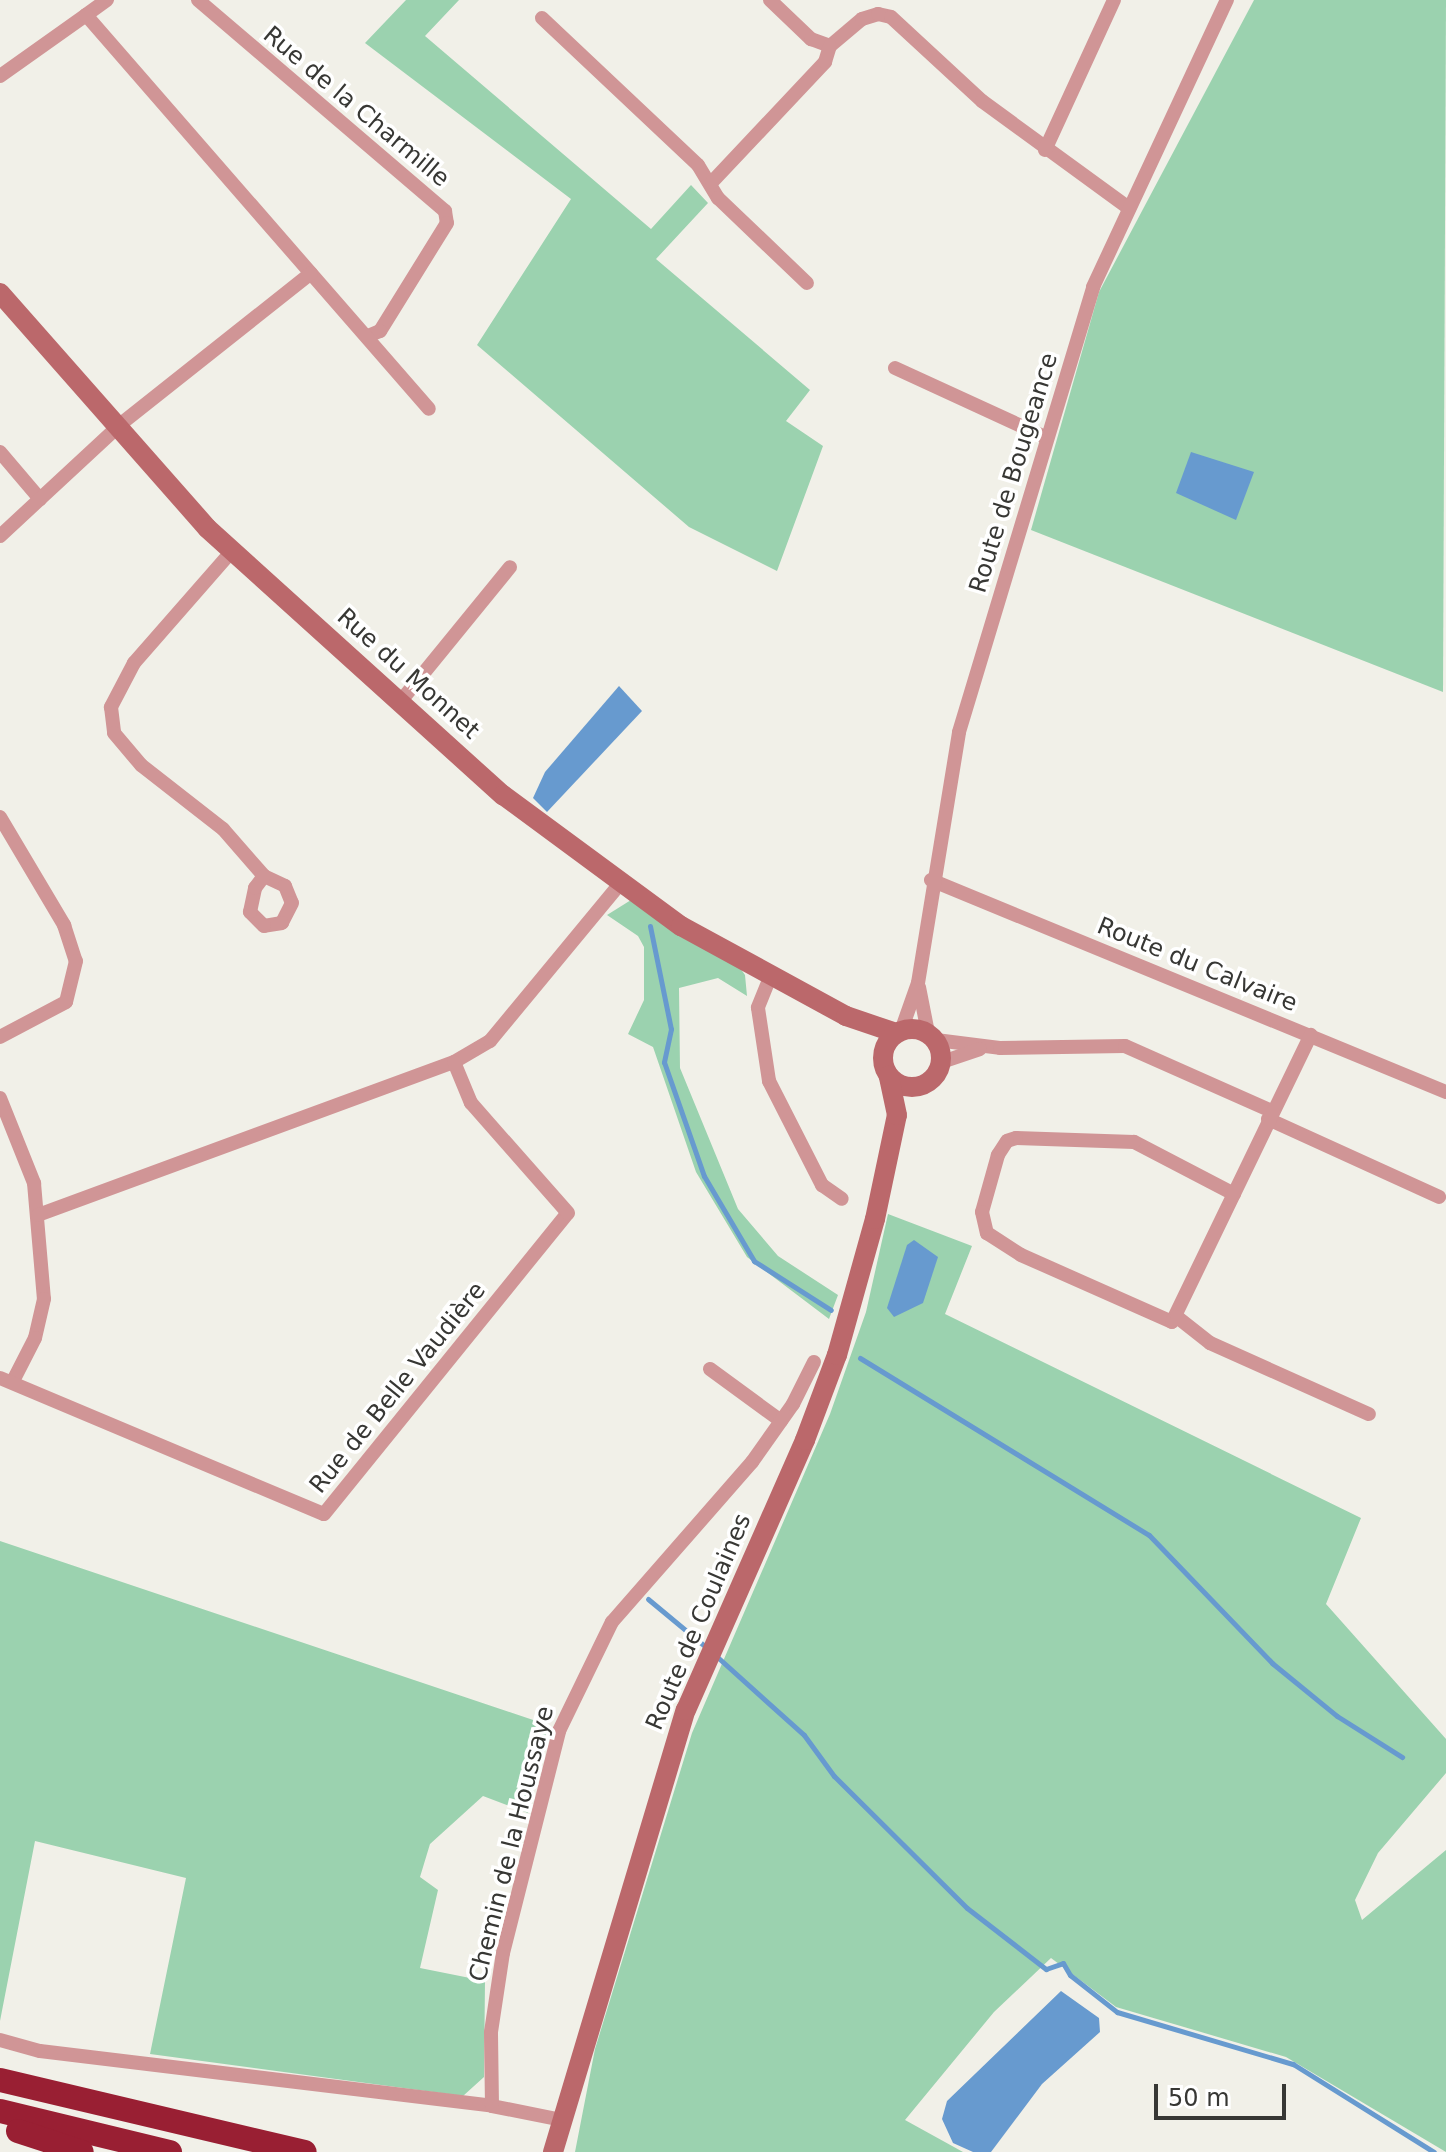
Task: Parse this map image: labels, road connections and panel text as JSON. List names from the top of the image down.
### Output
{
  "streets": {
    "street": [
      "Rue de la Charmille",
      "Route de Bougeance",
      "Rue du Monnet",
      "Route du Calvaire",
      "Rue de Belle Vaudière",
      "Route de Coulaines",
      "Chemin de la Houssaye"
    ]
  },
  "crossings": [
    ["Route de Bougeance", "Rue du Monnet"],
    ["Route de Bougeance", "Route du Calvaire"],
    ["Route de Bougeance", "Route de Coulaines"],
    ["Rue du Monnet", "Route de Coulaines"]
  ],
  "scale_bar": "50 m"
}
